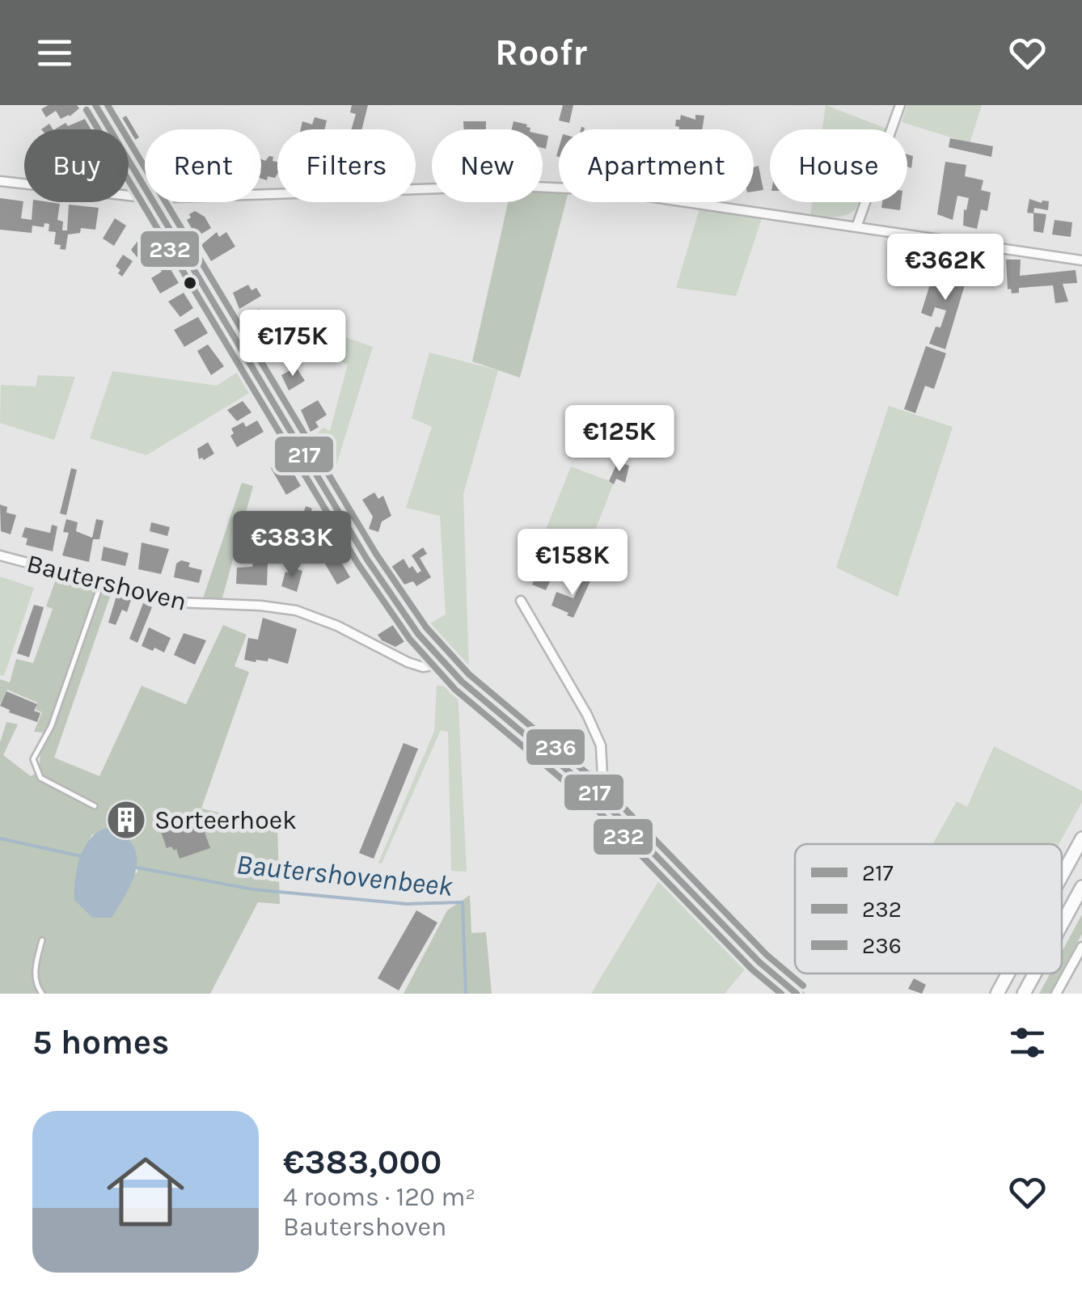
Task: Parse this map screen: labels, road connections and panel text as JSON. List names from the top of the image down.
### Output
{
  "streets": {
    "street": ["Bautershoven"]
  },
  "water": ["Bautershovenbeek"],
  "places": {
    "building": ["Sorteerhoek"]
  },
  "lines": ["transit line 217", "transit line 236", "transit line 232"],
  "legend": ["217", "232", "236"],
  "page": {
    "header": "Roofr",
    "chip": [
      "Buy",
      "Rent",
      "Filters",
      "New",
      "Apartment",
      "House"
    ],
    "price": [
      "€362K",
      "€175K",
      "€125K",
      "€383K",
      "€158K"
    ],
    "heading": "5 homes",
    "list": [
      {
        "name": "€383,000",
        "note": "4 rooms · 120 m² · Bautershoven"
      }
    ]
  }
}
